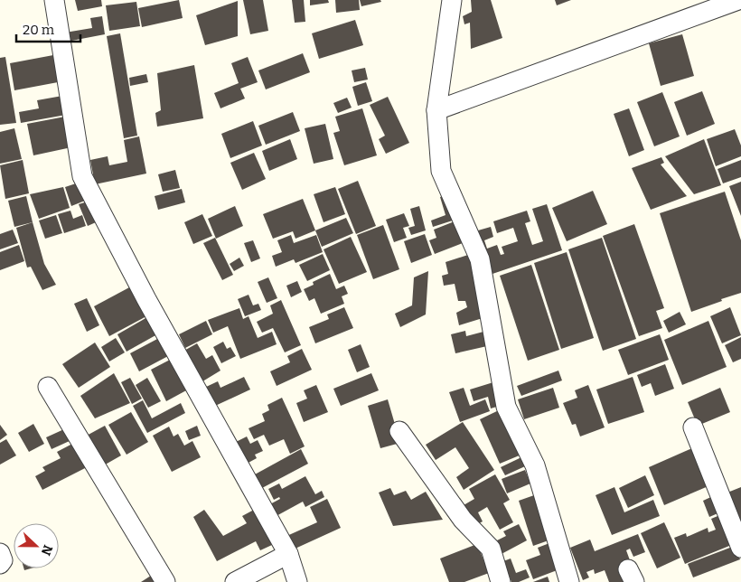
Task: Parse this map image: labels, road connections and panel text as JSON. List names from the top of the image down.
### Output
{
  "scale_bar": "20 m",
  "north": "right"
}
